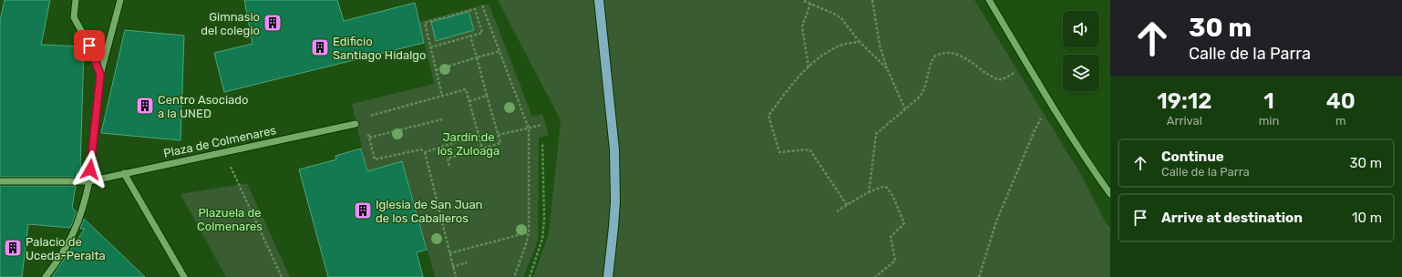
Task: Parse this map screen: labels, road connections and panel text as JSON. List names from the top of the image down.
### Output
{
  "streets": {
    "street": ["Plaza de Colmenares"]
  },
  "parks": ["Jardín de los Zuloaga", "Plazuela de Colmenares"],
  "places": {
    "building": [
      "Gimnasio del colegio",
      "Edificio Santiago Hidalgo",
      "Centro Asociado a la UNED",
      "Iglesia de San Juan de los Caballeros",
      "Palacio de Uceda-Peralta"
    ]
  },
  "page": {
    "turn": ["30 m", "Calle de la Parra"],
    "eta": [
      "19:12",
      "Arrival",
      "1",
      "min",
      "40",
      "m"
    ],
    "list": [
      {
        "name": "Continue",
        "note": "Calle de la Parra",
        "value": "30 m"
      },
      {
        "name": "Arrive at destination",
        "value": "10 m"
      }
    ]
  }
}
